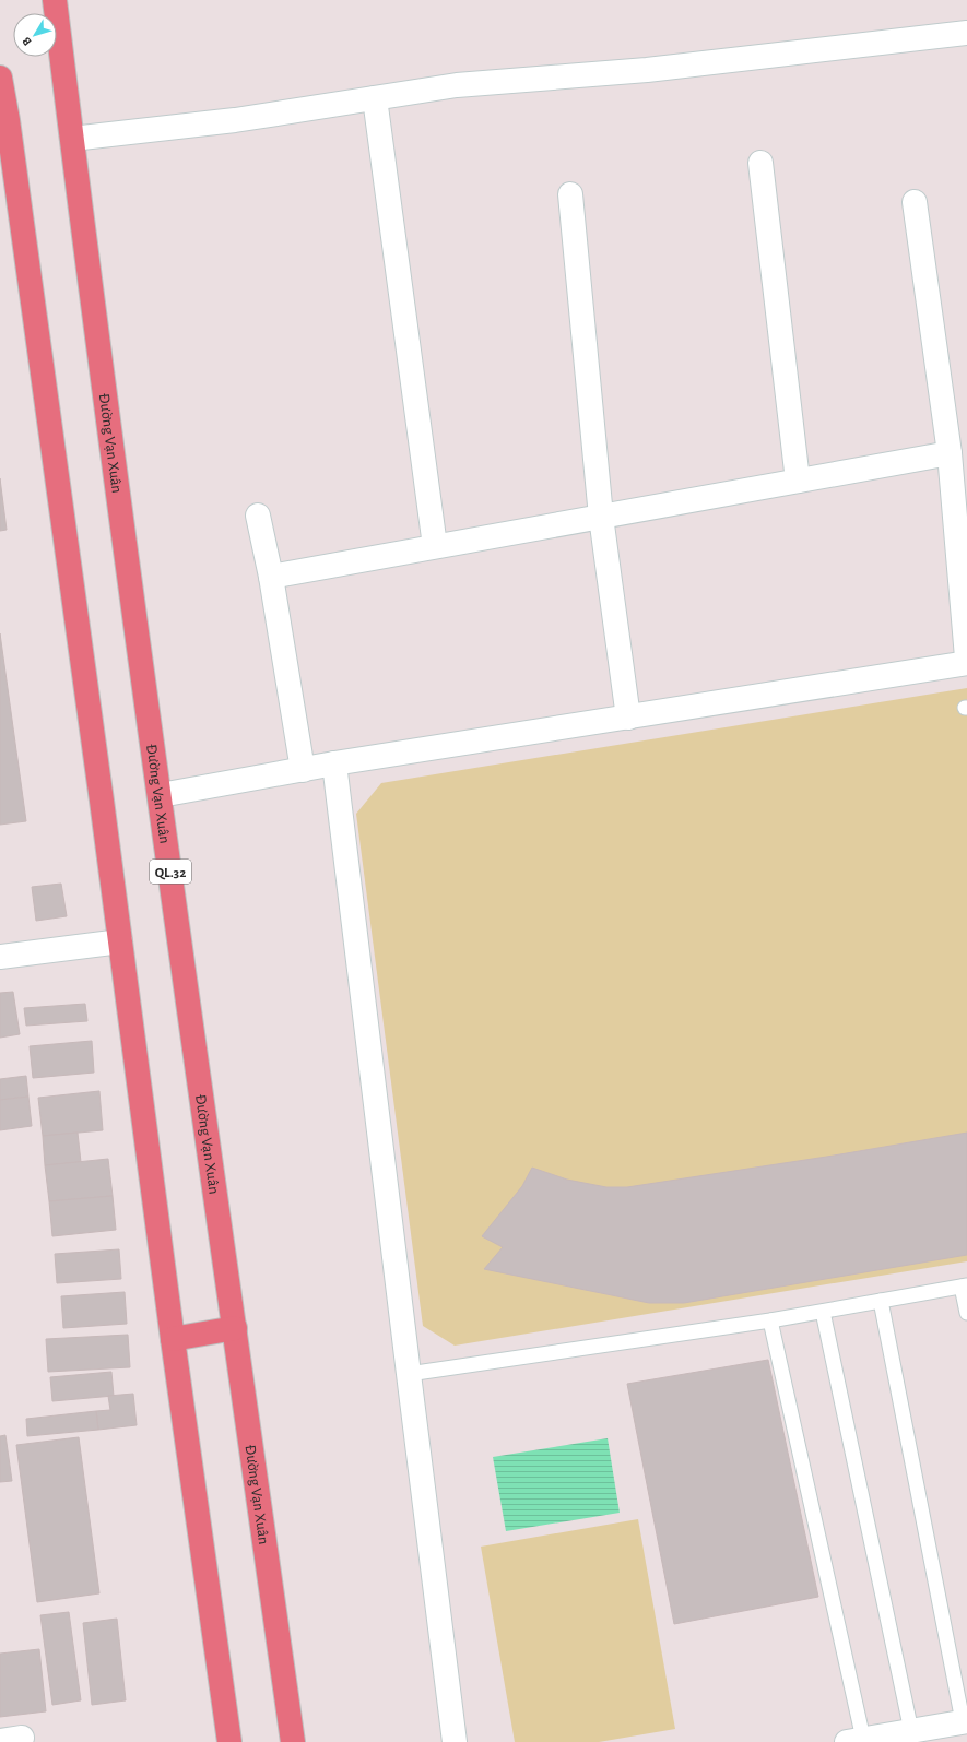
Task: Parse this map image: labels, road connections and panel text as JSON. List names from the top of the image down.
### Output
{
  "streets": {
    "highway": ["Đường Vạn Xuân", "QL.32"]
  },
  "north": "bottom left"
}
